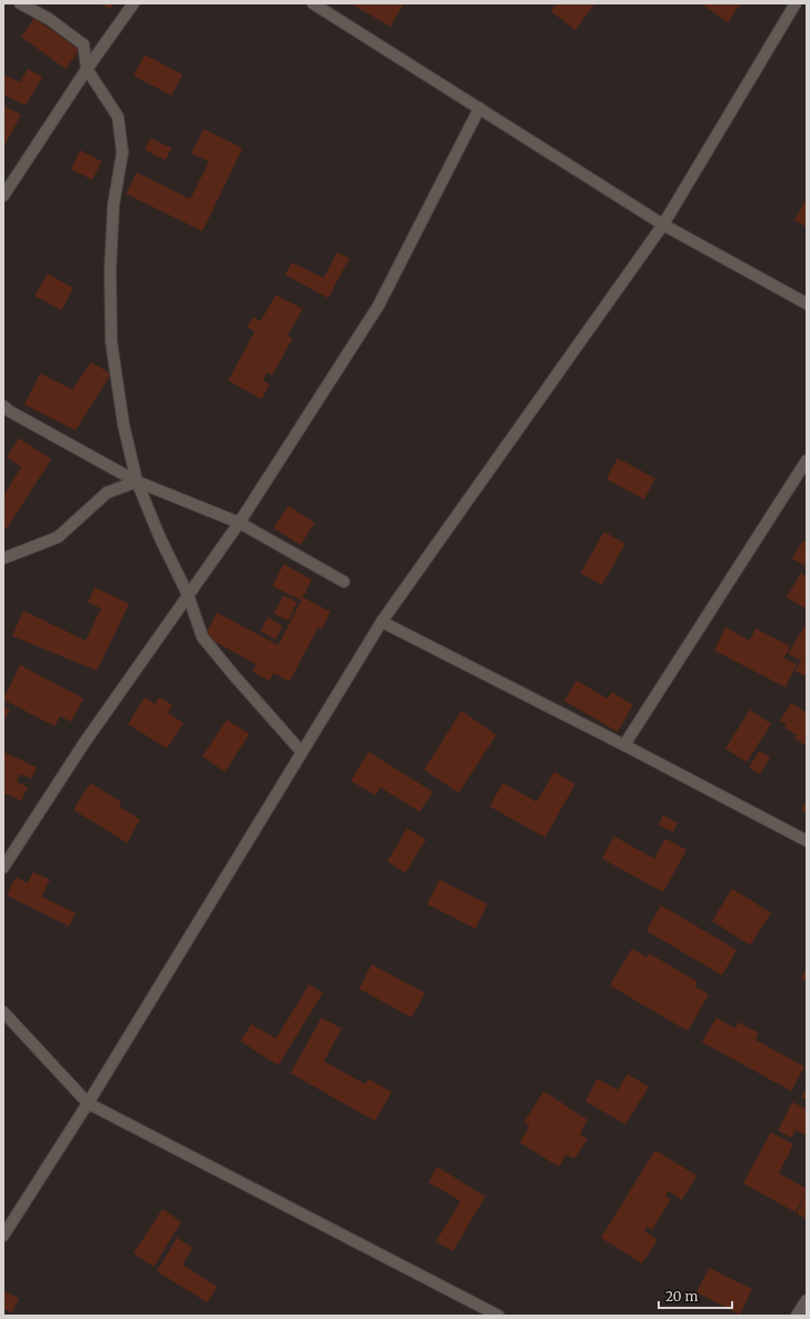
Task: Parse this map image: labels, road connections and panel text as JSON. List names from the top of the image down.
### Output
{
  "scale_bar": "20 m"
}
